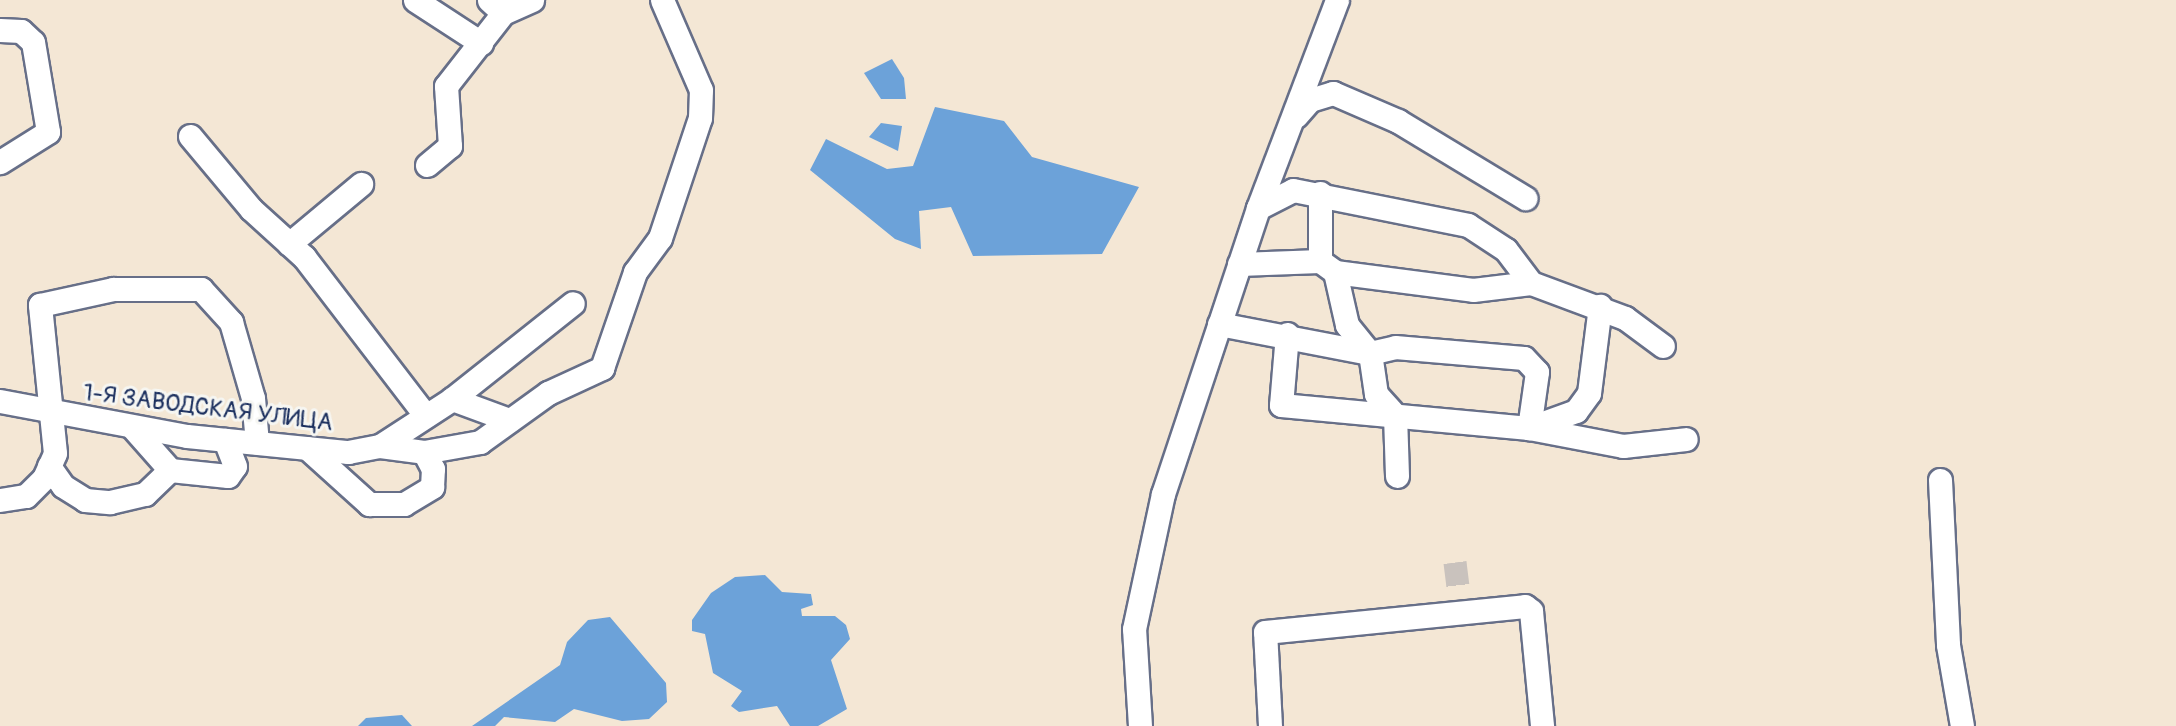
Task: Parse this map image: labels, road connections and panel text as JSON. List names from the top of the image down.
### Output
{
  "streets": {
    "street": ["1-Я ЗАВОДСКАЯ УЛИЦА"]
  }
}
